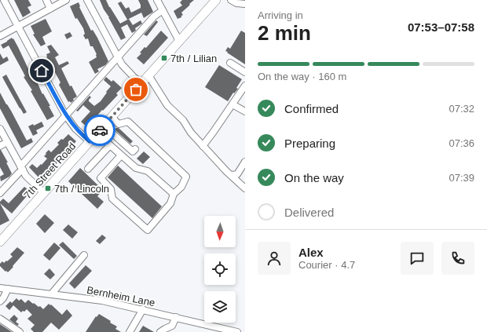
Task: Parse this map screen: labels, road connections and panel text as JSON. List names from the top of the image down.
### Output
{
  "streets": {
    "main road": ["7th Street Road"],
    "street": ["Bernheim Lane"]
  },
  "places": {
    "transit": ["7th / Lilian", "7th / Lincoln"]
  },
  "north": "bottom",
  "page": {
    "heading": ["2 min", "Arriving in", "07:53–07:58"],
    "panel": ["Alex", "Courier · 4.7"],
    "bar": "On the way · 160 m",
    "list": [
      ["Confirmed", "07:32"],
      ["Preparing", "07:36"],
      ["On the way", "07:39"],
      "Delivered"
    ]
  }
}
